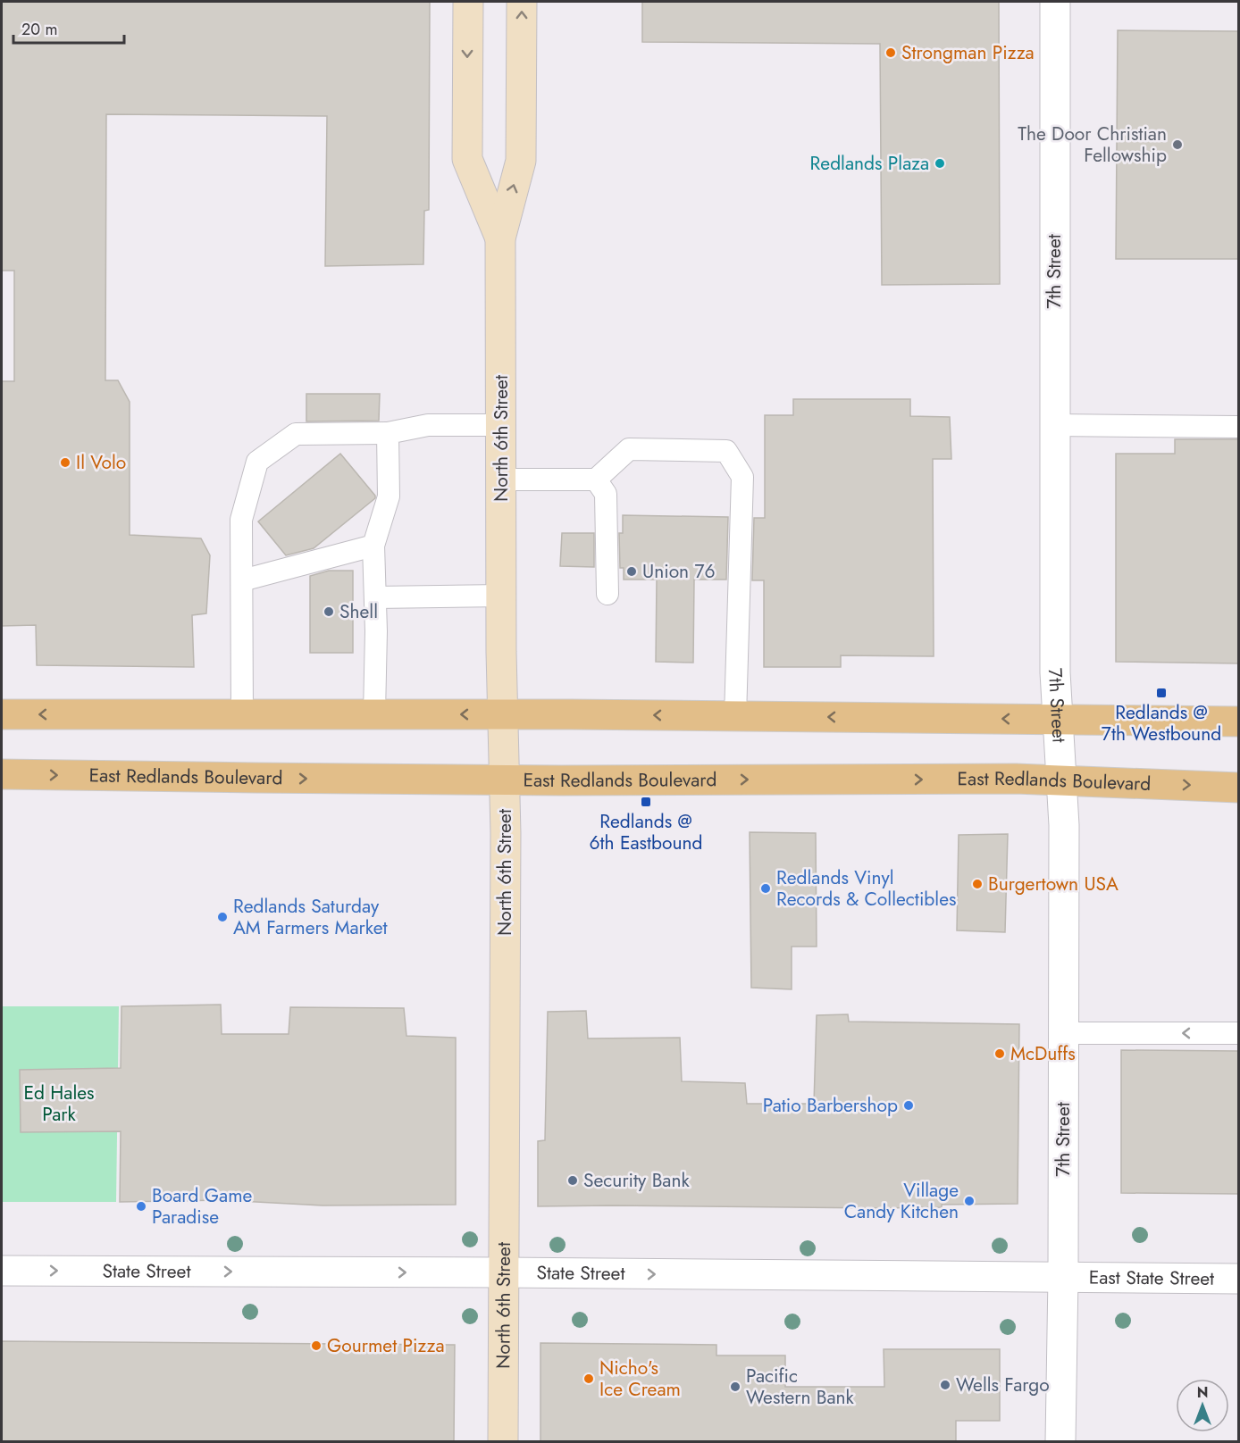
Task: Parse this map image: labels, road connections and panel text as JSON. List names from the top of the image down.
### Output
{
  "streets": {
    "main road": ["North 6th Street", "East Redlands Boulevard"],
    "street": ["7th Street", "State Street", "East State Street"]
  },
  "crossings": [
    ["7th Street", "East Redlands Boulevard"],
    ["7th Street", "State Street"],
    ["7th Street", "East State Street"],
    ["North 6th Street", "East Redlands Boulevard"],
    ["North 6th Street", "State Street"],
    ["State Street", "East State Street"]
  ],
  "one_way": ["State Street"],
  "parks": ["Ed Hales Park"],
  "places": {
    "other": [
      "Strongman Pizza",
      "The Door Christian Fellowship",
      "Redlands Plaza",
      "Il Volo",
      "Union 76",
      "Shell",
      "Burgertown USA",
      "Redlands Vinyl Records & Collectibles",
      "Redlands Saturday AM Farmers Market",
      "McDuffs",
      "Patio Barbershop",
      "Security Bank",
      "Village Candy Kitchen",
      "Board Game Paradise",
      "Gourmet Pizza",
      "Nicho's Ice Cream",
      "Wells Fargo",
      "Pacific Western Bank"
    ],
    "transit": ["Redlands @ 7th Westbound", "Redlands @ 6th Eastbound"]
  },
  "scale_bar": "20 m",
  "north": "top"
}
